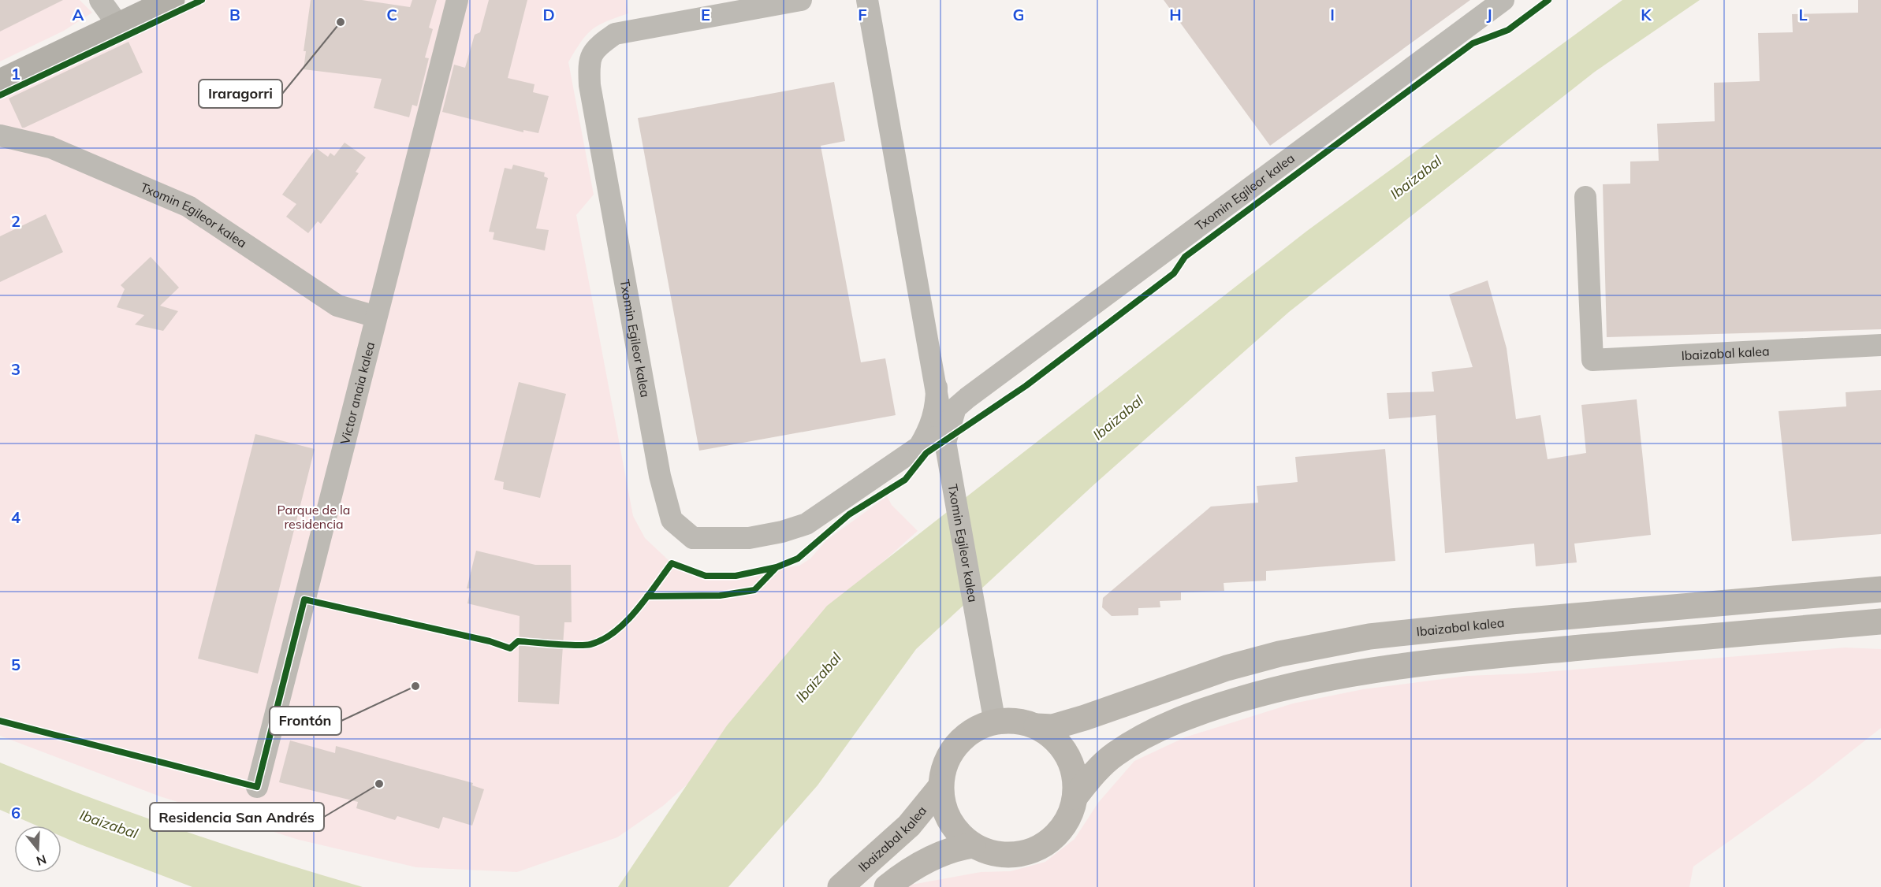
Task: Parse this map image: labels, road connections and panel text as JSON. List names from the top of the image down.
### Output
{
  "streets": {
    "highway": ["Ibaizabal kalea"],
    "street": ["Txomin Egileor kalea", "Victor anaia kalea"]
  },
  "crossings": [
    ["Txomin Egileor kalea", "Ibaizabal kalea"],
    ["Txomin Egileor kalea", "Victor anaia kalea"]
  ],
  "water": ["Ibaizabal"],
  "parks": ["Parque de la residencia"],
  "places": ["Iraragorri", "Frontón", "Residencia San Andrés"],
  "north": "bottom",
  "grid": {
    "columns": [
      "A",
      "B",
      "C",
      "D",
      "E",
      "F",
      "G",
      "H",
      "I",
      "J",
      "K",
      "L"
    ],
    "rows": [
      "1",
      "2",
      "3",
      "4",
      "5",
      "6"
    ]
  }
}
